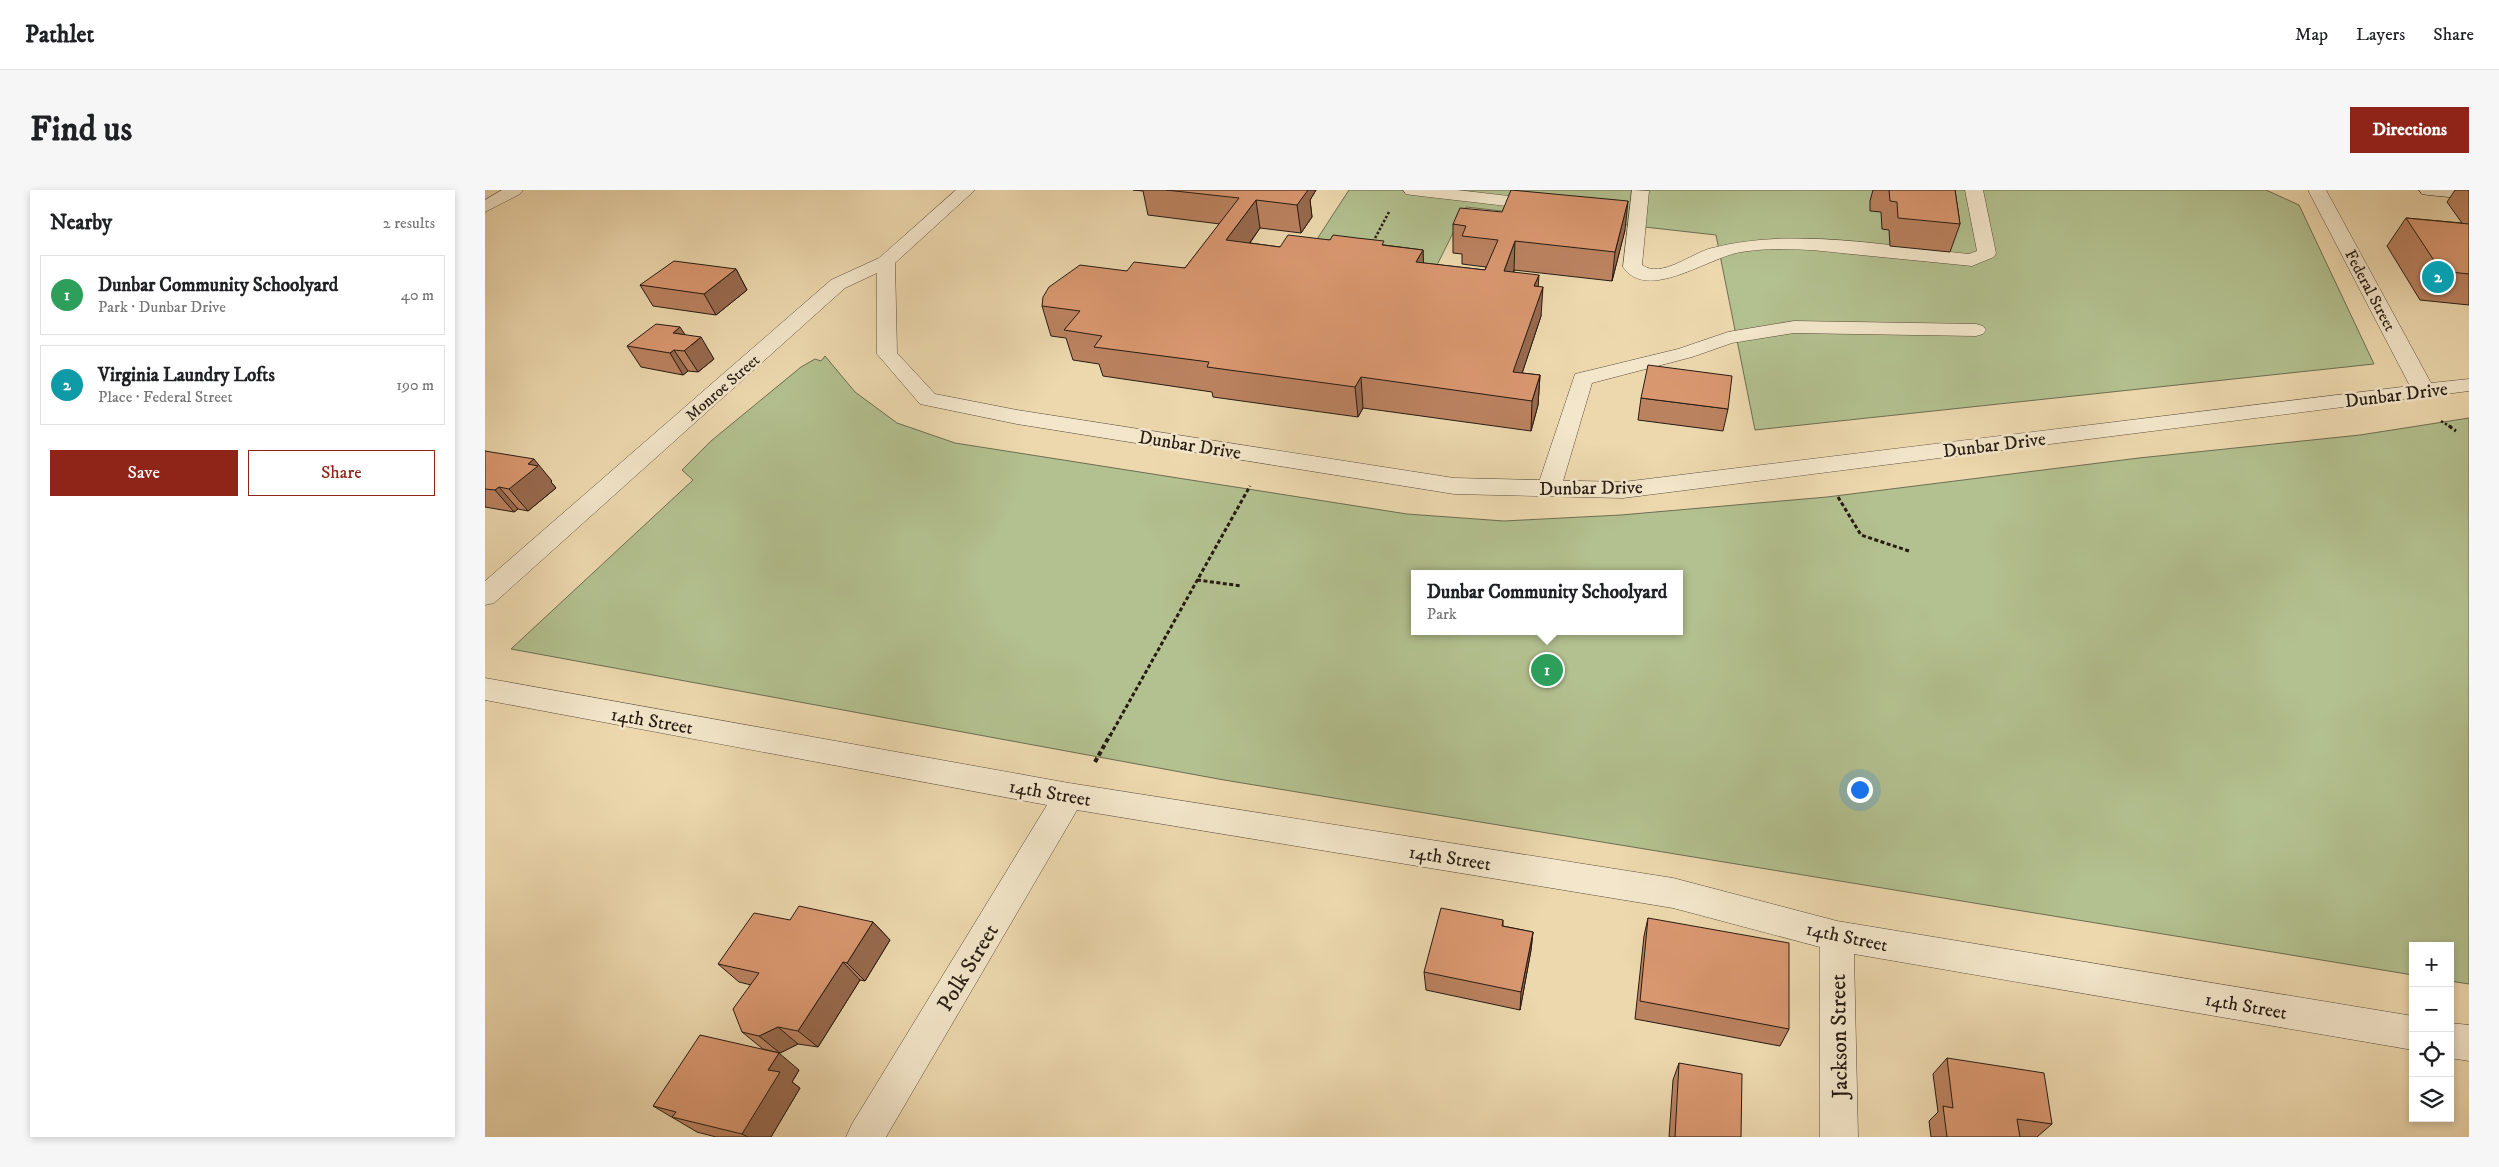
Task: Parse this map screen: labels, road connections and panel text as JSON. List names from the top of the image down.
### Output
{
  "streets": {
    "street": [
      "Federal Street",
      "Monroe Street",
      "Dunbar Drive",
      "14th Street",
      "Polk Street",
      "Jackson Street"
    ]
  },
  "crossings": [
    ["Federal Street", "Dunbar Drive"],
    ["Monroe Street", "Dunbar Drive"],
    ["14th Street", "Polk Street"],
    ["14th Street", "Jackson Street"]
  ],
  "page": {
    "header": "Pathlet",
    "nav": ["Map", "Layers", "Share"],
    "buttons": [
      "Directions",
      ["Save", "Share"]
    ],
    "title": "Find us",
    "heading": ["Nearby", "2 results"],
    "list": [
      {
        "mark": "1",
        "name": "Dunbar Community Schoolyard",
        "note": "Park · Dunbar Drive",
        "value": "40 m"
      },
      {
        "mark": "2",
        "name": "Virginia Laundry Lofts",
        "note": "Place · Federal Street",
        "value": "190 m"
      }
    ],
    "pins": ["2", "1"],
    "popup": ["Dunbar Community Schoolyard", "Park"],
    "map_buttons": ["+", "−"]
  }
}
